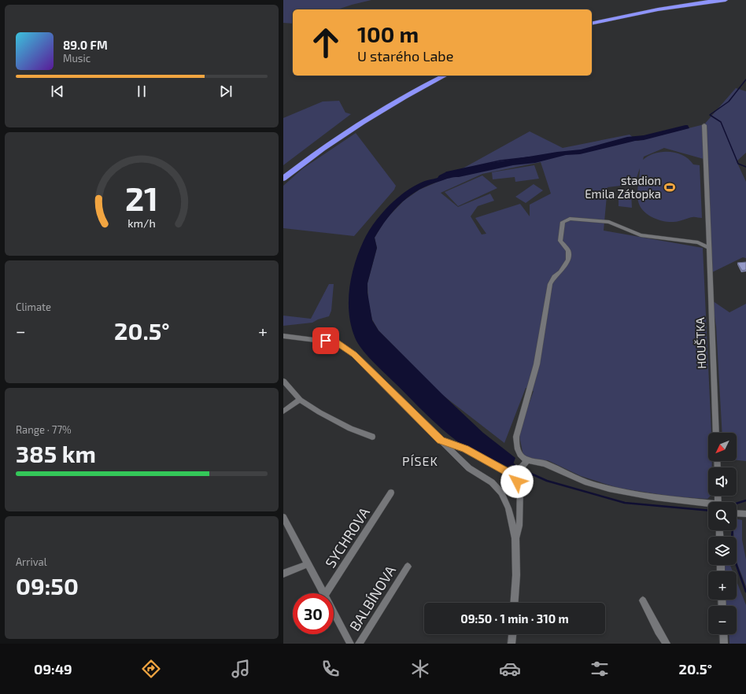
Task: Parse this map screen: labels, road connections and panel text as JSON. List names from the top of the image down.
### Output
{
  "streets": {
    "street": ["HOUŠTKA", "SYCHROVA", "BALBÍNOVA"]
  },
  "districts": ["PÍSEK"],
  "places": {
    "sports": ["stadion Emila Zátopka"]
  },
  "north": "bottom left",
  "page": {
    "turn": ["100 m", "U starého Labe"],
    "song": ["89.0 FM", "Music"],
    "tile": [
      "Climate",
      ["Range · 77%", "385 km"],
      ["Arrival", "09:50"]
    ],
    "heat": ["−", "20.5°", "+"],
    "map_buttons": ["+", "−"],
    "limit": "30",
    "trip": "09:50 · 1 min · 310 m",
    "tabs": ["09:49", "20.5°"],
    "gauge": ["21", "km/h"]
  }
}
